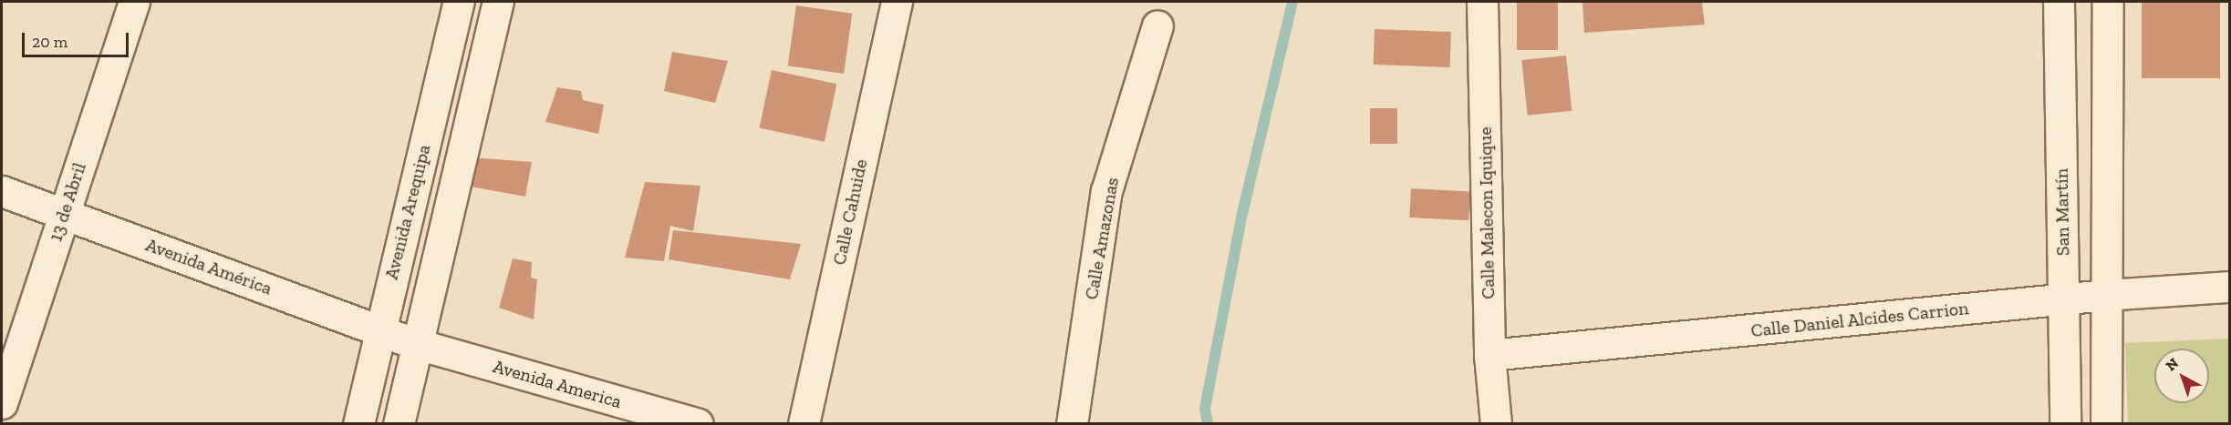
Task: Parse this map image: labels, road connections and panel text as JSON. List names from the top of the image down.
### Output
{
  "streets": {
    "street": [
      "13 de Abril",
      "Avenida Arequipa",
      "Calle Cahuide",
      "San Martín",
      "Calle Malecon Iquique",
      "Calle Amazonas",
      "Avenida América",
      "Calle Daniel Alcides Carrion",
      "Avenida America"
    ]
  },
  "crossings": [
    ["13 de Abril", "Avenida América"],
    ["Avenida Arequipa", "Avenida América"],
    ["San Martín", "Calle Daniel Alcides Carrion"],
    ["Calle Malecon Iquique", "Calle Daniel Alcides Carrion"],
    ["Avenida América", "Avenida America"]
  ],
  "scale_bar": "20 m",
  "north": "top left"
}
